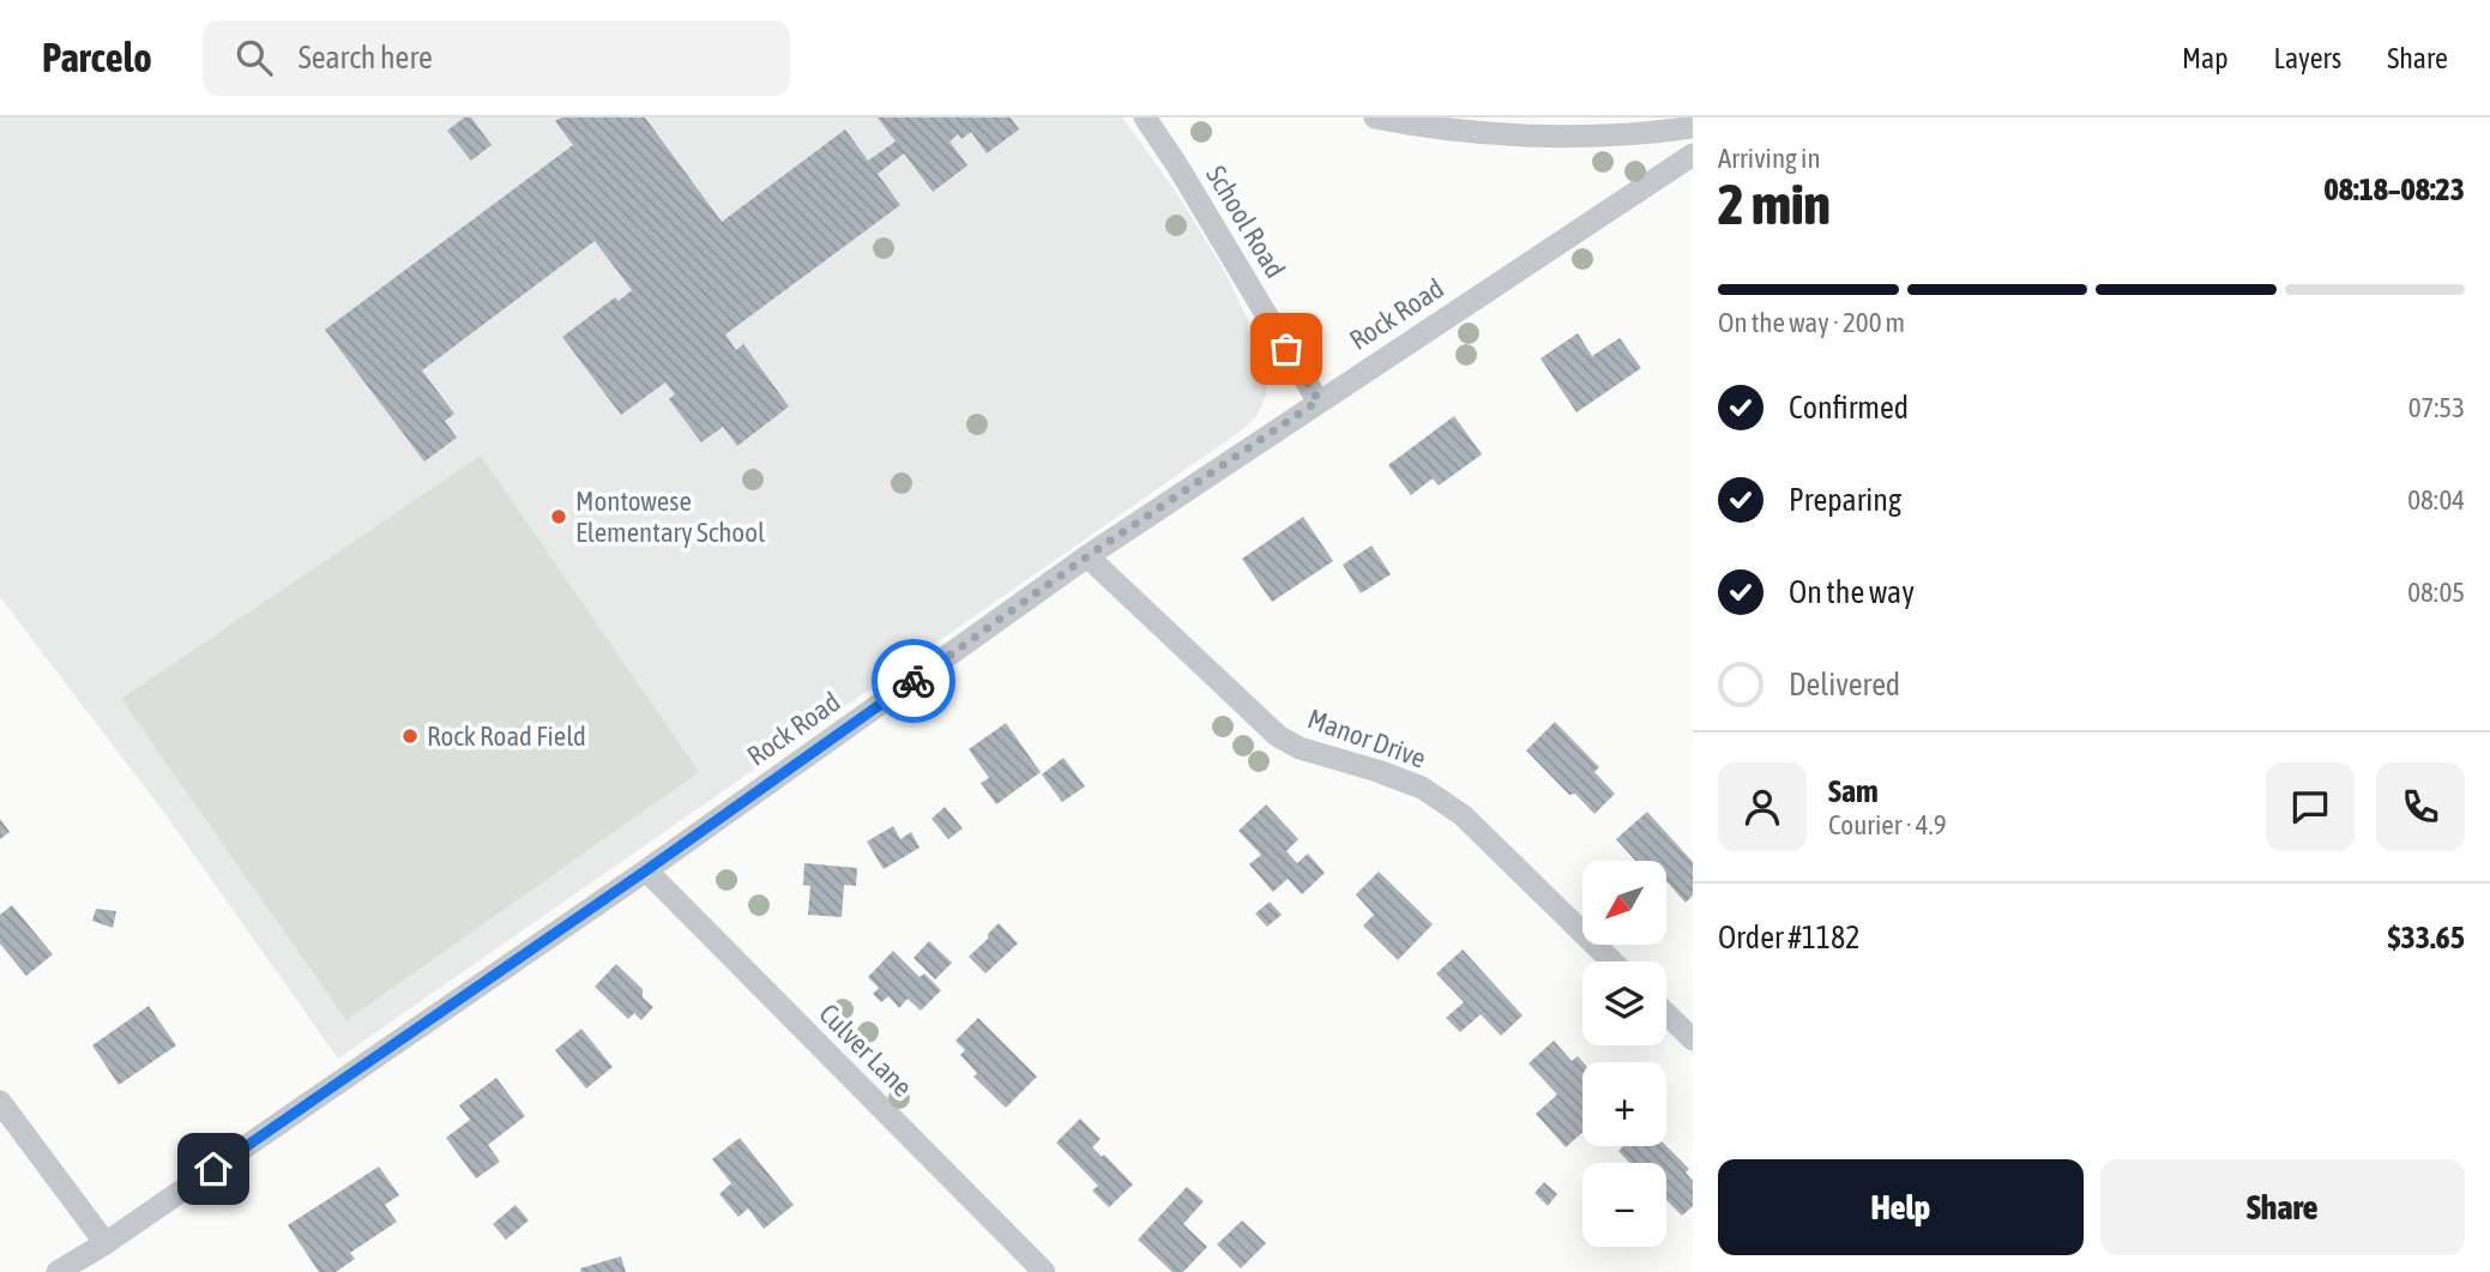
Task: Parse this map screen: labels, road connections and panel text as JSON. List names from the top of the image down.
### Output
{
  "streets": {
    "street": [
      "School Road",
      "Rock Road",
      "Manor Drive",
      "Culver Lane"
    ]
  },
  "crossings": [
    ["School Road", "Rock Road"],
    ["Rock Road", "Manor Drive"],
    ["Rock Road", "Culver Lane"]
  ],
  "places": ["Montowese Elementary School", "Rock Road Field"],
  "north": "bottom left",
  "page": {
    "header": "Parcelo",
    "search": "Search here",
    "nav": ["Map", "Layers", "Share"],
    "heading": ["2 min", "Arriving in", "08:18–08:23"],
    "panel": [
      "Sam",
      "Courier · 4.9",
      "Order #1182",
      "$33.65"
    ],
    "bar": "On the way · 200 m",
    "list": [
      ["Confirmed", "07:53"],
      ["Preparing", "08:04"],
      ["On the way", "08:05"],
      "Delivered"
    ],
    "map_buttons": ["+", "−"],
    "buttons": ["Help", "Share"]
  }
}
